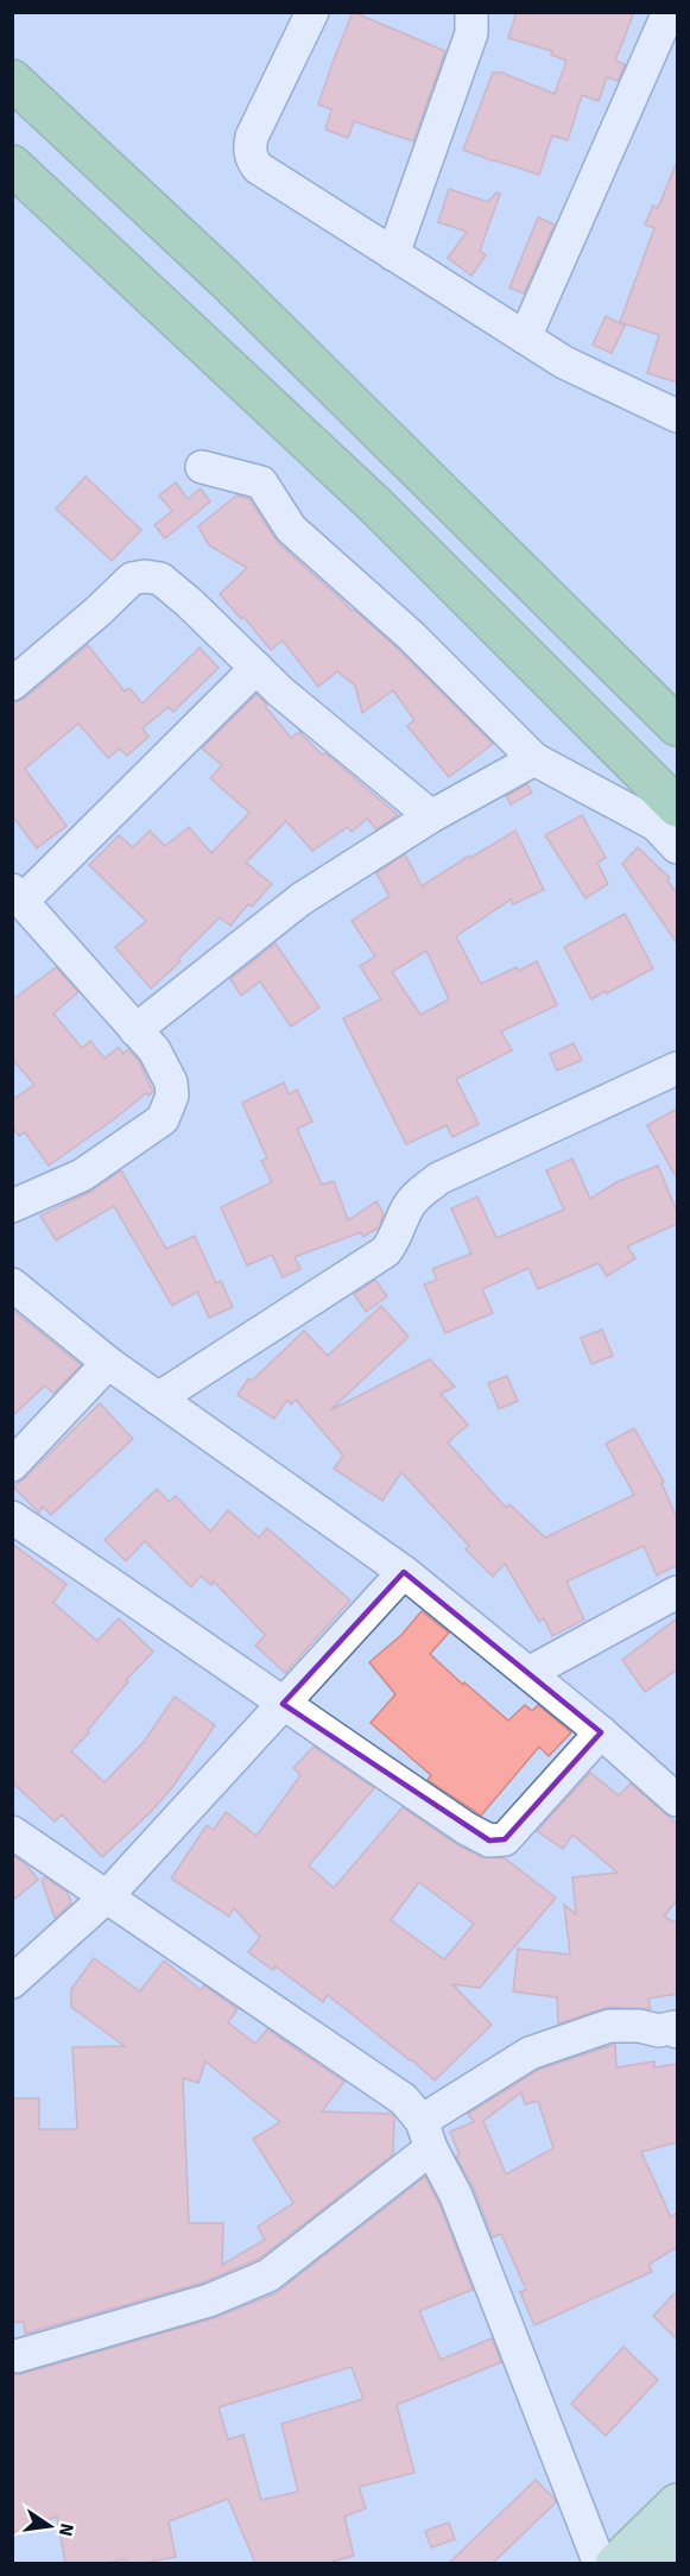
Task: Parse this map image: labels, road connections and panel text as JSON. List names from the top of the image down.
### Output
{
  "north": "right"
}
